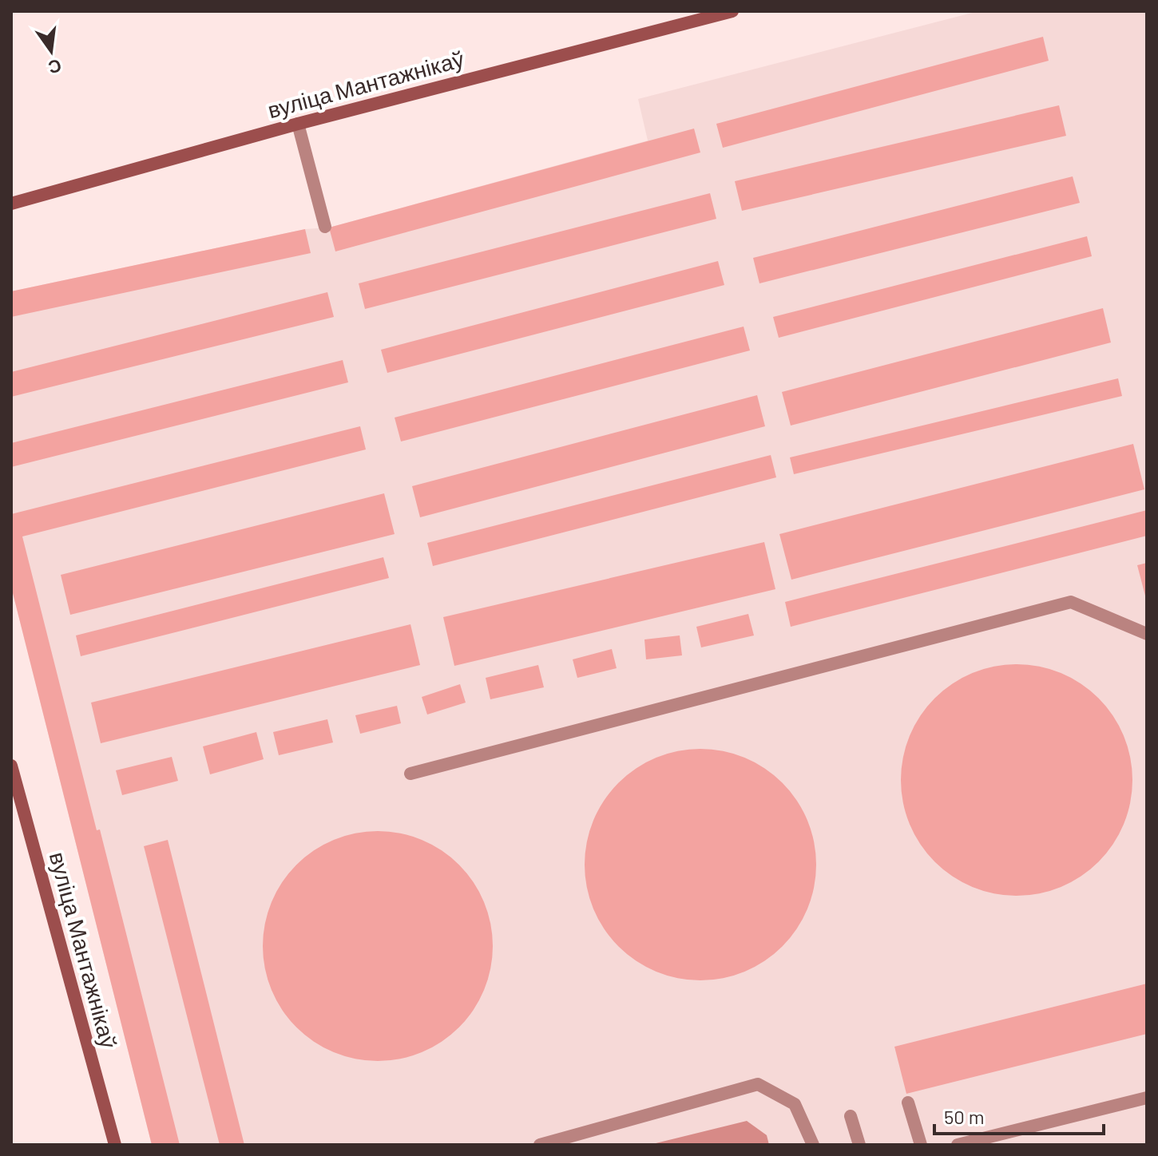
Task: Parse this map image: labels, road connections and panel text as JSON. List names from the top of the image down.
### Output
{
  "streets": {
    "street": ["вуліца Мантажнікаў"]
  },
  "scale_bar": "50 m",
  "north": "bottom"
}
